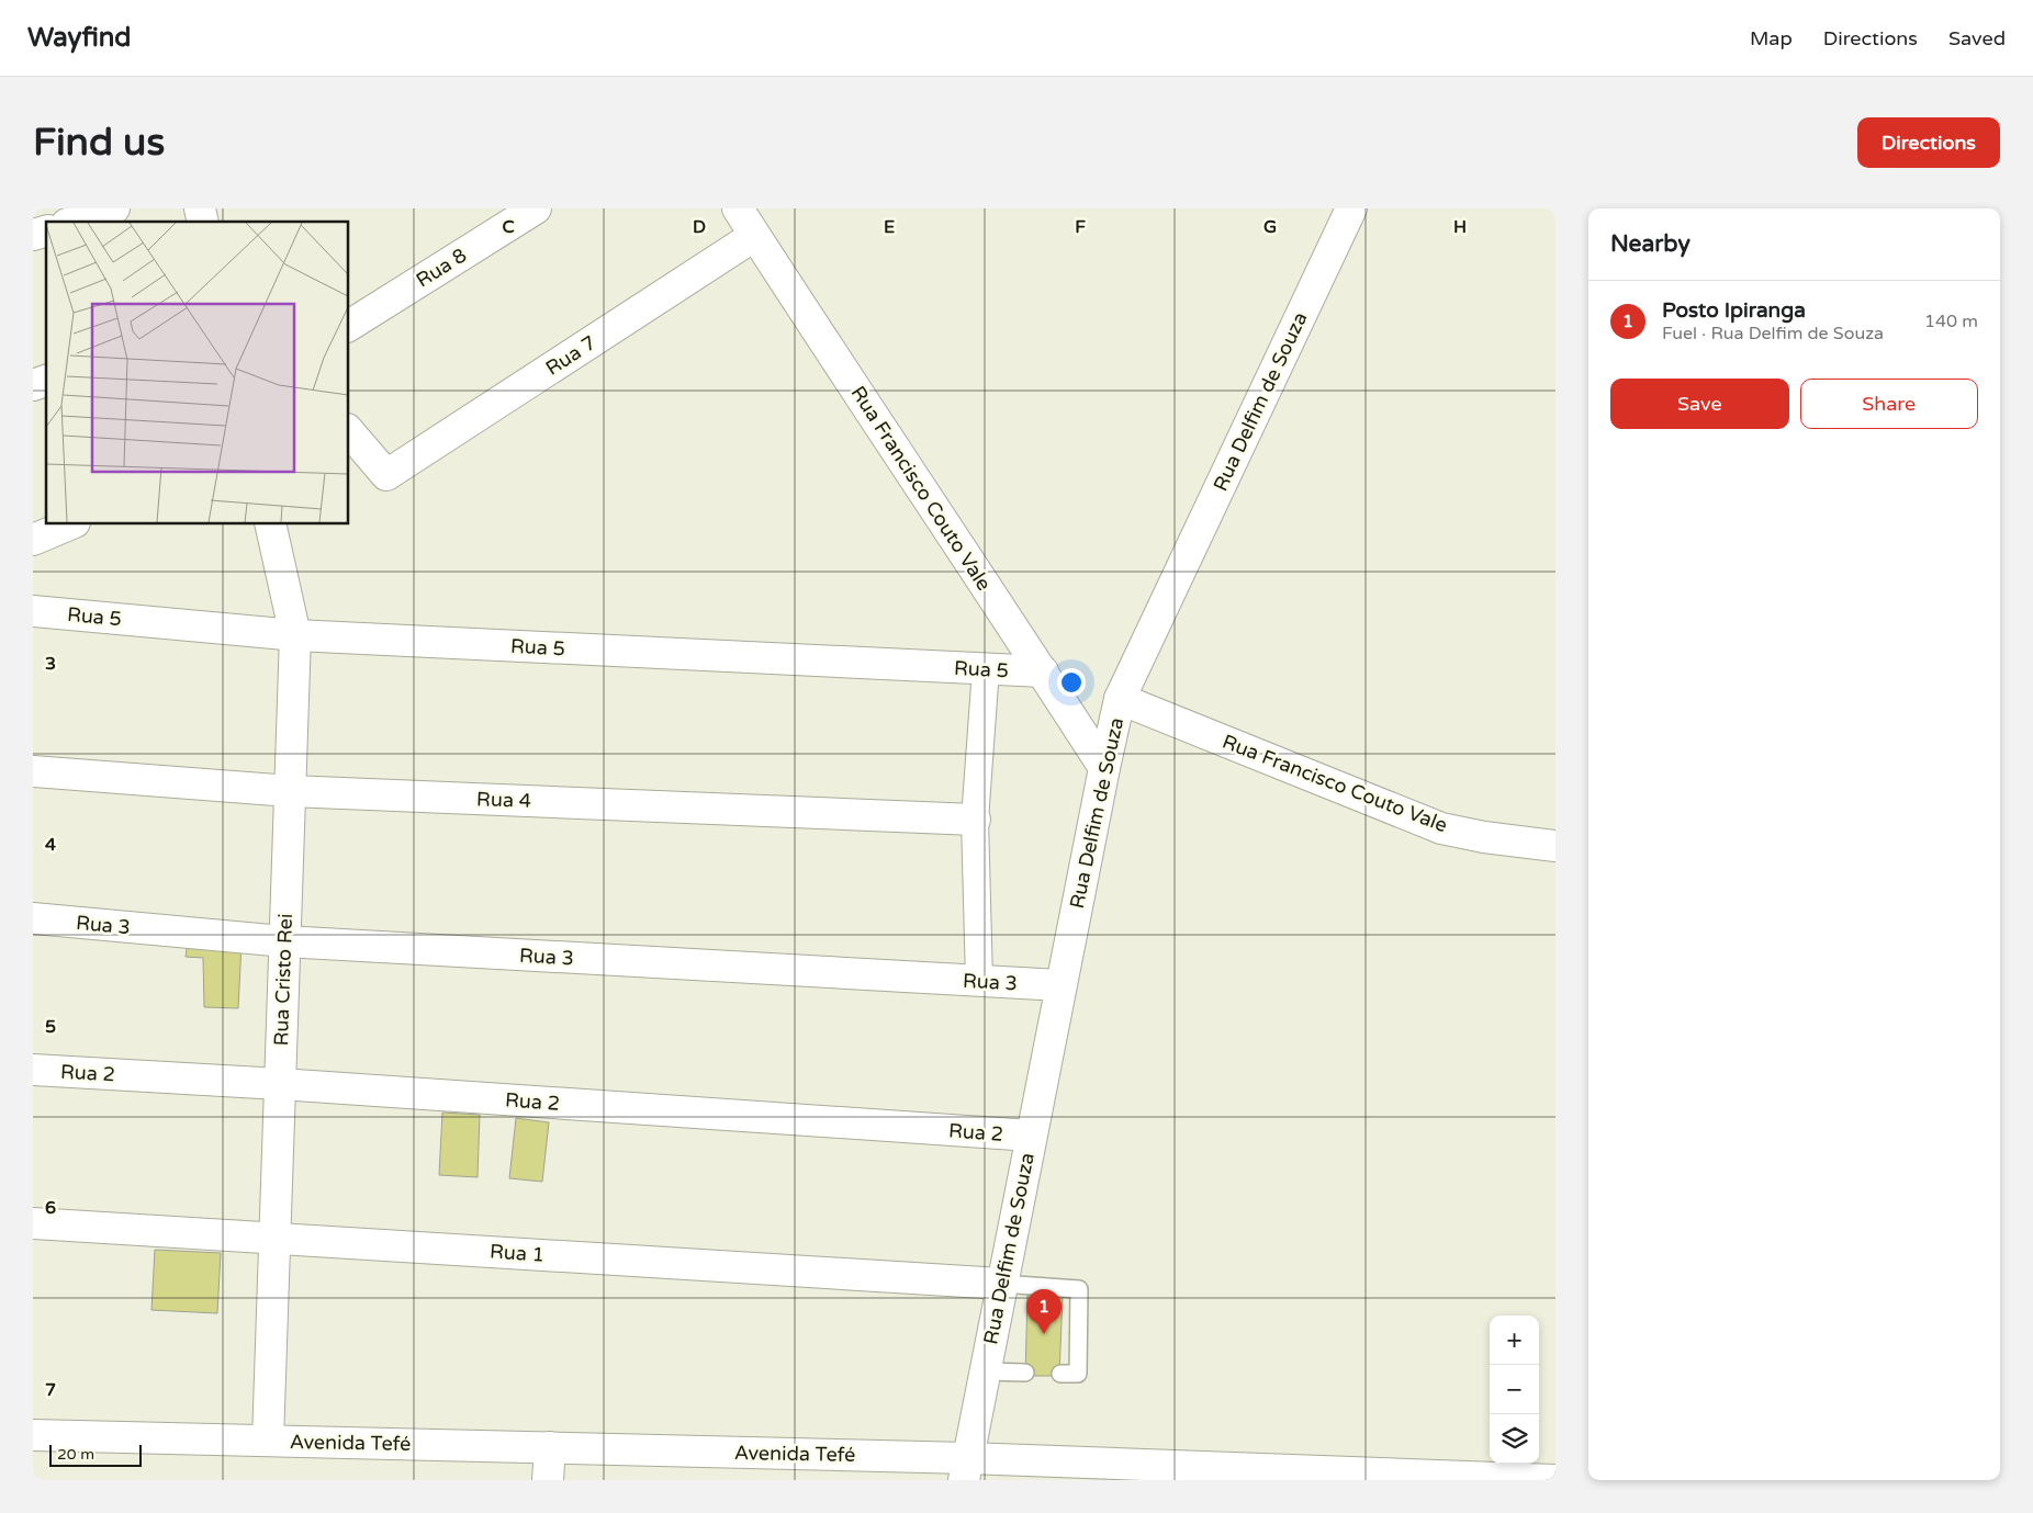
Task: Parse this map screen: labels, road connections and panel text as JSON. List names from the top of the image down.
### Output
{
  "streets": {
    "street": [
      "Rua 8",
      "Rua 7",
      "Rua Delfim de Souza",
      "Rua Francisco Couto Vale",
      "Rua 5",
      "Rua 4",
      "Rua 3",
      "Rua Cristo Rei",
      "Rua 2",
      "Rua 1",
      "Avenida Tefé"
    ]
  },
  "crossings": [
    ["Rua 7", "Rua Francisco Couto Vale"],
    ["Rua Delfim de Souza", "Rua Francisco Couto Vale"],
    ["Rua Delfim de Souza", "Rua 3"],
    ["Rua Delfim de Souza", "Rua 2"],
    ["Rua Delfim de Souza", "Rua 1"],
    ["Rua Delfim de Souza", "Avenida Tefé"],
    ["Rua Francisco Couto Vale", "Rua 5"],
    ["Rua 5", "Rua Cristo Rei"],
    ["Rua 4", "Rua Cristo Rei"],
    ["Rua 3", "Rua Cristo Rei"],
    ["Rua Cristo Rei", "Rua 2"],
    ["Rua Cristo Rei", "Rua 1"],
    ["Rua Cristo Rei", "Avenida Tefé"]
  ],
  "scale_bar": "20 m",
  "page": {
    "header": "Wayfind",
    "nav": ["Map", "Directions", "Saved"],
    "buttons": [
      "Directions",
      ["Save", "Share"]
    ],
    "title": "Find us",
    "heading": "Nearby",
    "list": [
      {
        "mark": "1",
        "name": "Posto Ipiranga",
        "note": "Fuel · Rua Delfim de Souza",
        "value": "140 m"
      }
    ],
    "pins": "1",
    "map_buttons": ["+", "−"],
    "scale": "20 m"
  },
  "grid": {
    "columns": [
      "C",
      "D",
      "E",
      "F",
      "G",
      "H"
    ],
    "rows": [
      "3",
      "4",
      "5",
      "6",
      "7"
    ]
  }
}
